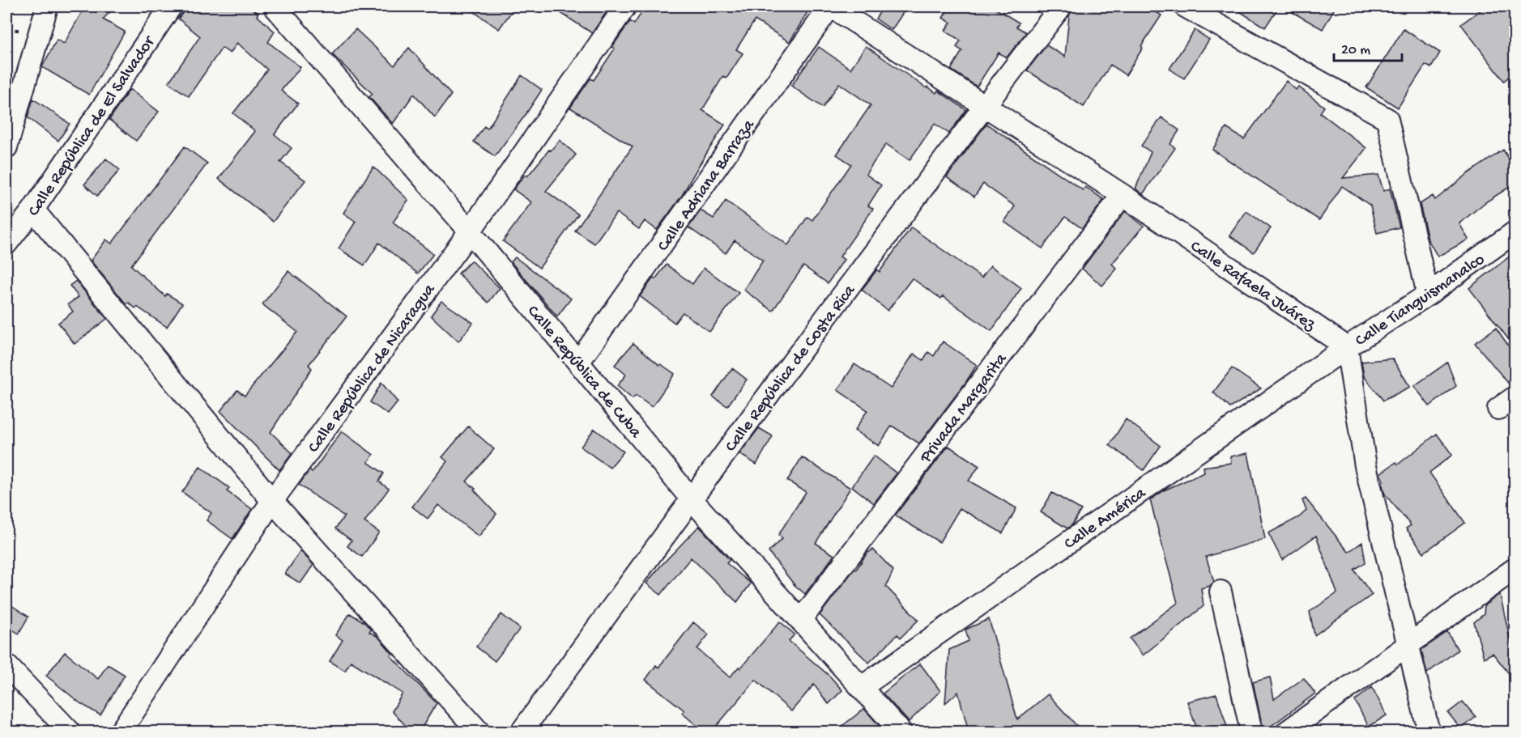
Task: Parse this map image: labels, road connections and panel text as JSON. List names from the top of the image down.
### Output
{
  "streets": {
    "street": [
      "Calle República de El Salvador",
      "Calle Adriana Barraza",
      "Calle Rafaela Juárez",
      "Calle Tianguismanalco",
      "Calle República de Nicaragua",
      "Calle República de Costa Rica",
      "Calle República de Cuba",
      "Privada Margarita",
      "Calle América"
    ]
  },
  "crossings": [
    ["Calle Adriana Barraza", "Calle Rafaela Juárez"],
    ["Calle Adriana Barraza", "Calle República de Cuba"],
    ["Calle Rafaela Juárez", "Calle Tianguismanalco"],
    ["Calle Rafaela Juárez", "Calle República de Costa Rica"],
    ["Calle Rafaela Juárez", "Privada Margarita"],
    ["Calle Rafaela Juárez", "Calle América"],
    ["Calle Tianguismanalco", "Calle América"],
    ["Calle República de Nicaragua", "Calle República de Cuba"],
    ["Calle República de Costa Rica", "Calle República de Cuba"],
    ["Calle República de Cuba", "Privada Margarita"],
    ["Calle República de Cuba", "Calle América"]
  ],
  "scale_bar": "20 m"
}
